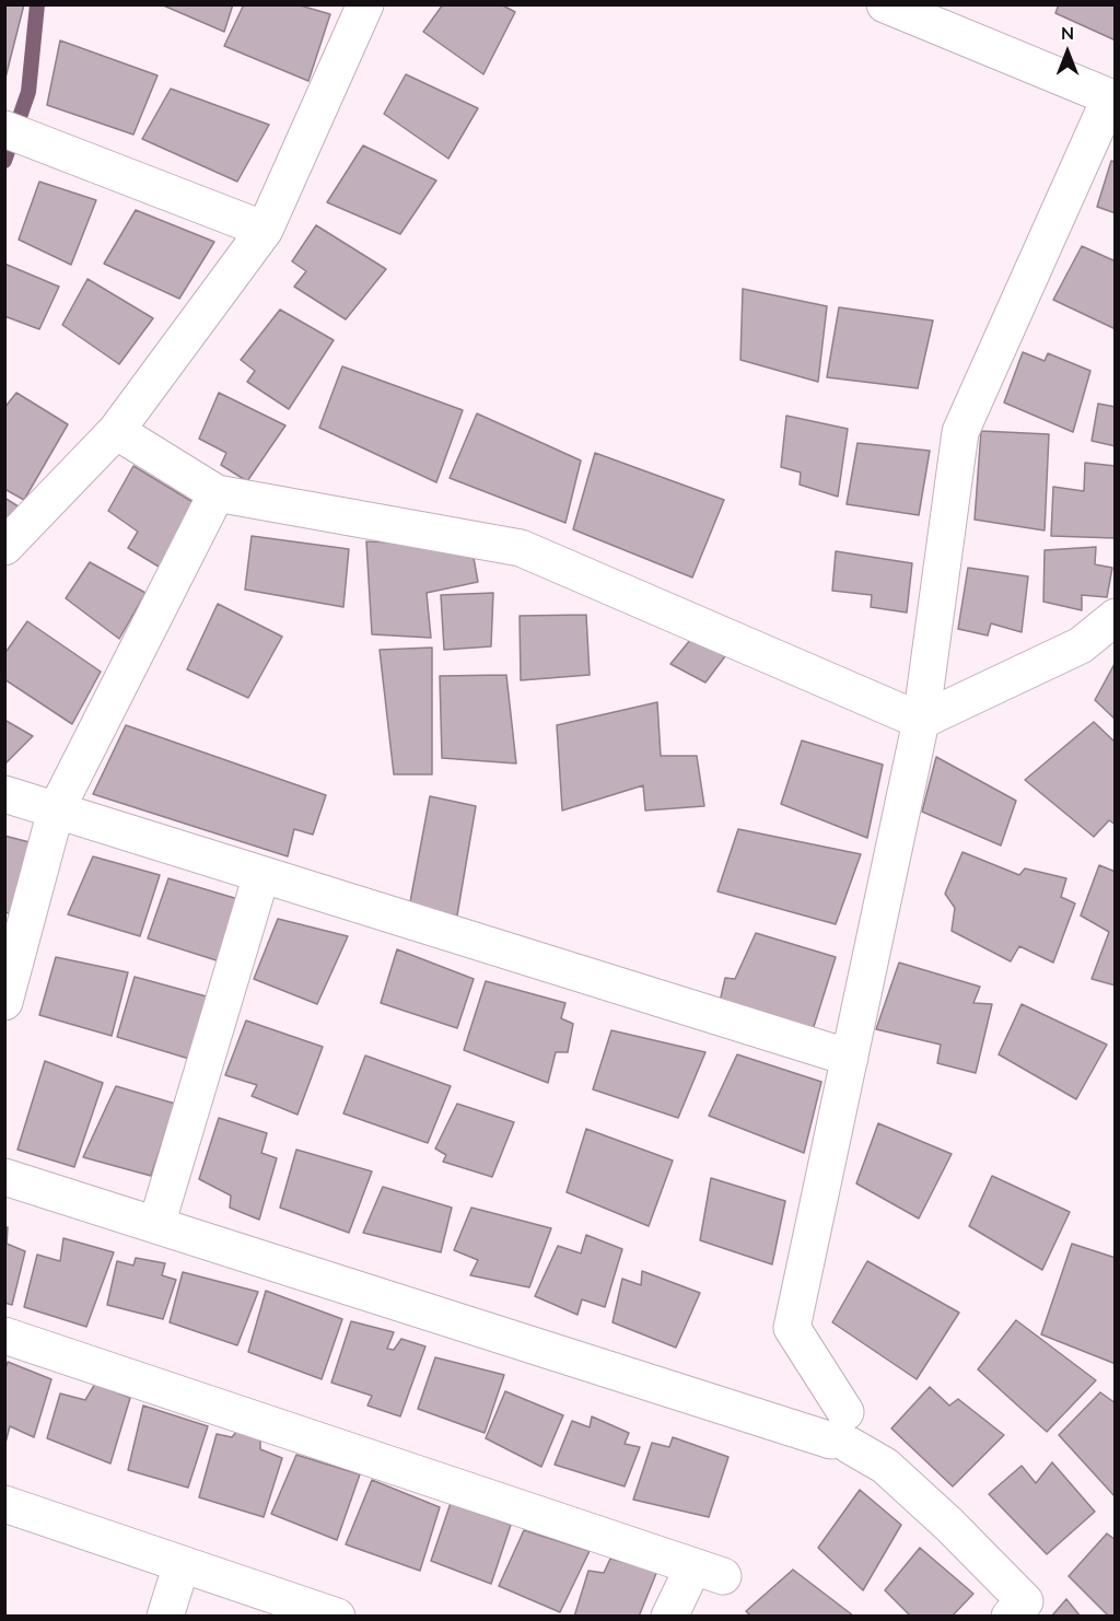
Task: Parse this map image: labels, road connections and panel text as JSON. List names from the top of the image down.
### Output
{
  "north": "top"
}
